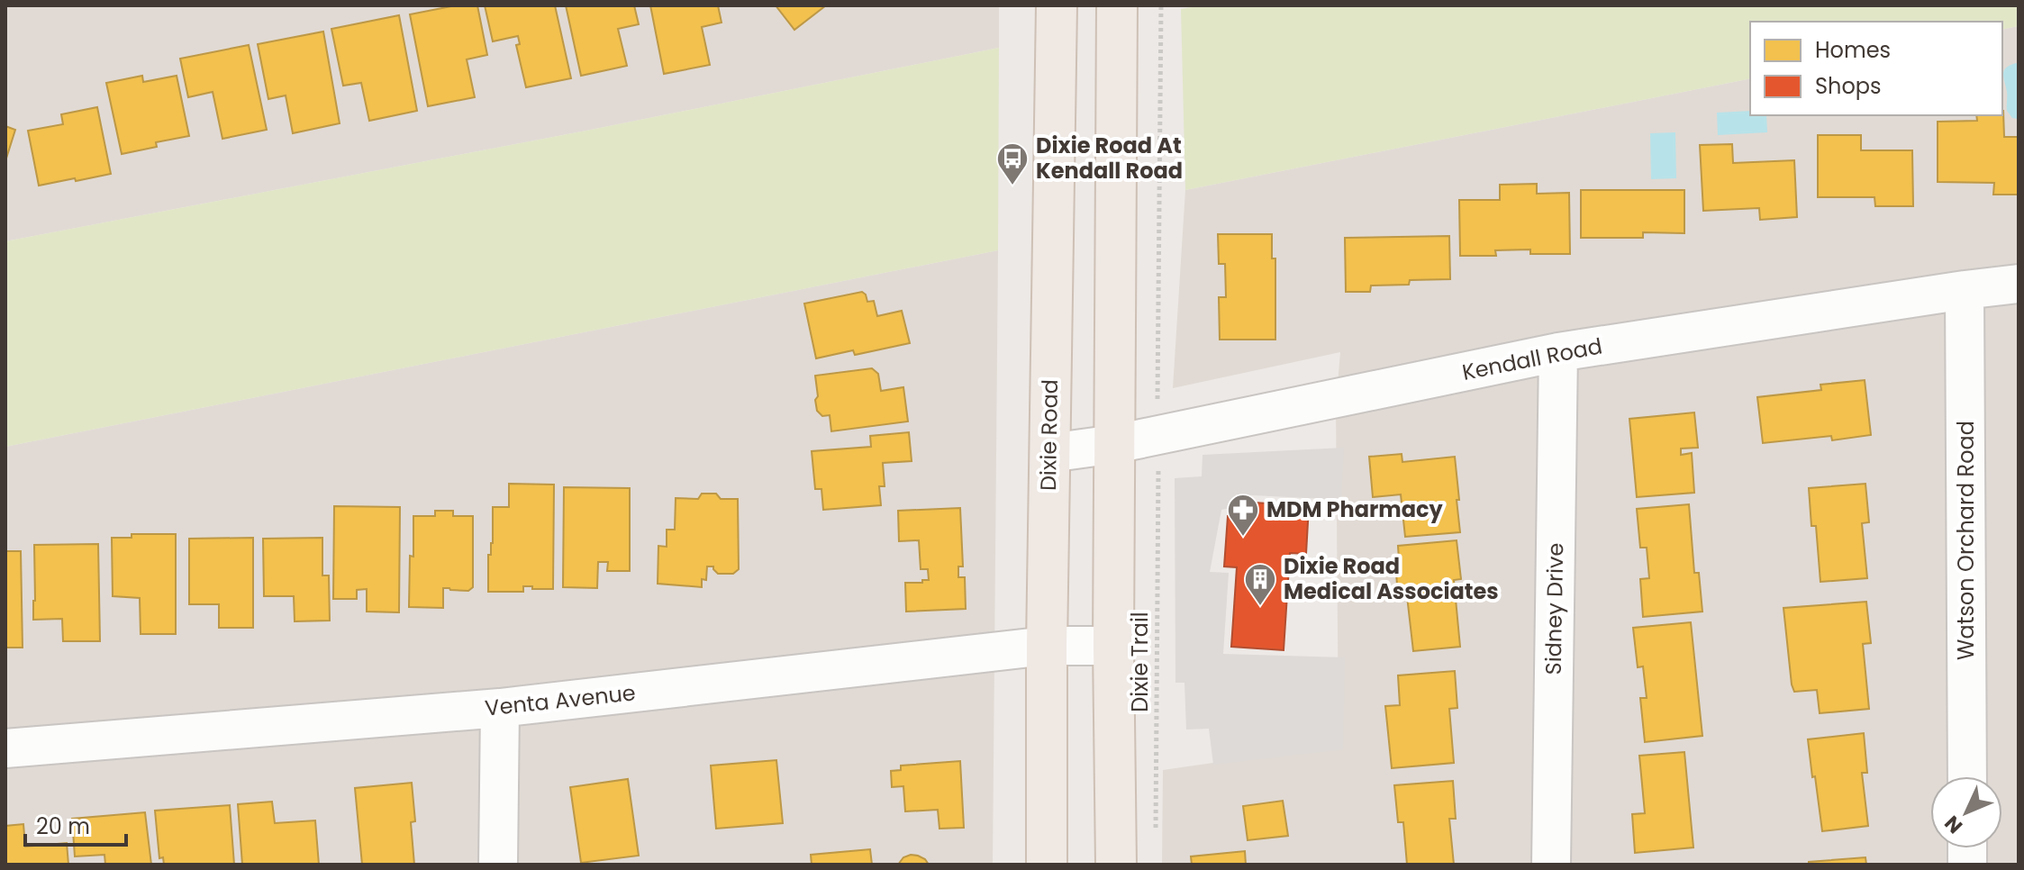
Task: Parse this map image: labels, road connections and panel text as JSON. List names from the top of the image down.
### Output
{
  "streets": {
    "main road": ["Dixie Road"],
    "street": [
      "Kendall Road",
      "Watson Orchard Road",
      "Sidney Drive",
      "Venta Avenue"
    ],
    "path": ["Dixie Trail"]
  },
  "crossings": [
    ["Kendall Road", "Dixie Road"],
    ["Kendall Road", "Watson Orchard Road"],
    ["Kendall Road", "Sidney Drive"],
    ["Dixie Road", "Venta Avenue"]
  ],
  "places": {
    "bus stop": ["Dixie Road At Kendall Road"],
    "pharmacy": ["MDM Pharmacy"],
    "building": ["Dixie Road Medical Associates"]
  },
  "legend": ["Homes", "Shops"],
  "scale_bar": "20 m",
  "north": "bottom left"
}
